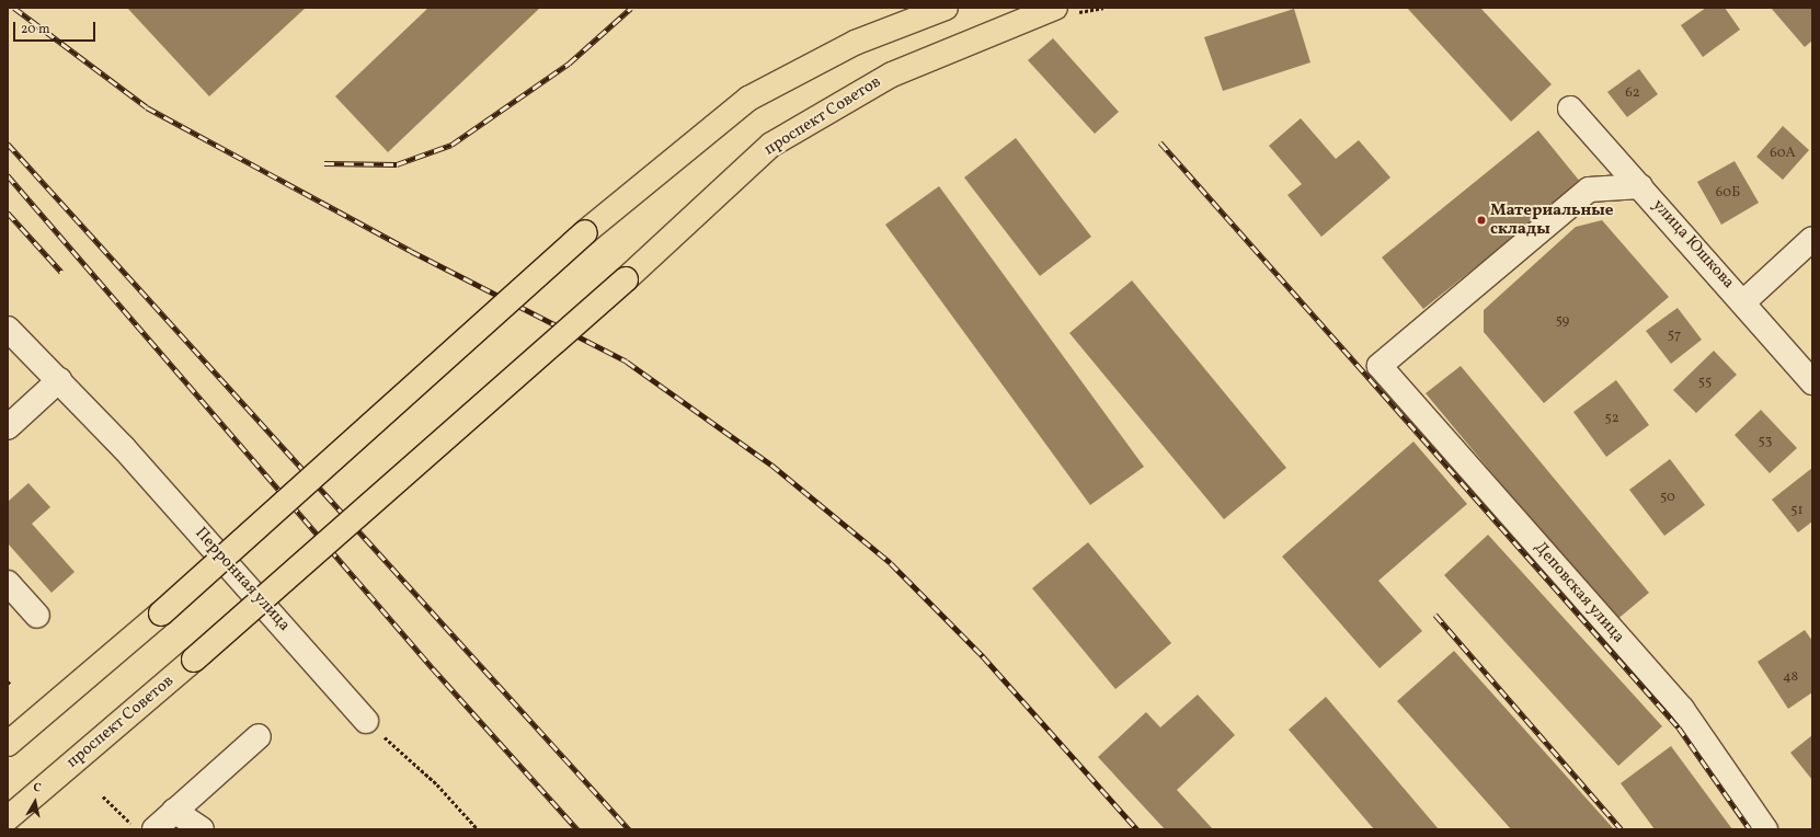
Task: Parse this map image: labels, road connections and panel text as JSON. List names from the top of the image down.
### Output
{
  "streets": {
    "main road": ["проспект Советов"],
    "street": ["улица Юшкова", "Перронная улица", "Деповская улица"]
  },
  "crossings": [
    ["улица Юшкова", "Деповская улица"]
  ],
  "places": ["Материальные склады"],
  "house_numbers": [
    "62",
    "60А",
    "60Б",
    "59",
    "57",
    "55",
    "52",
    "53",
    "50",
    "51",
    "48"
  ],
  "scale_bar": "20 m",
  "north": "top"
}
